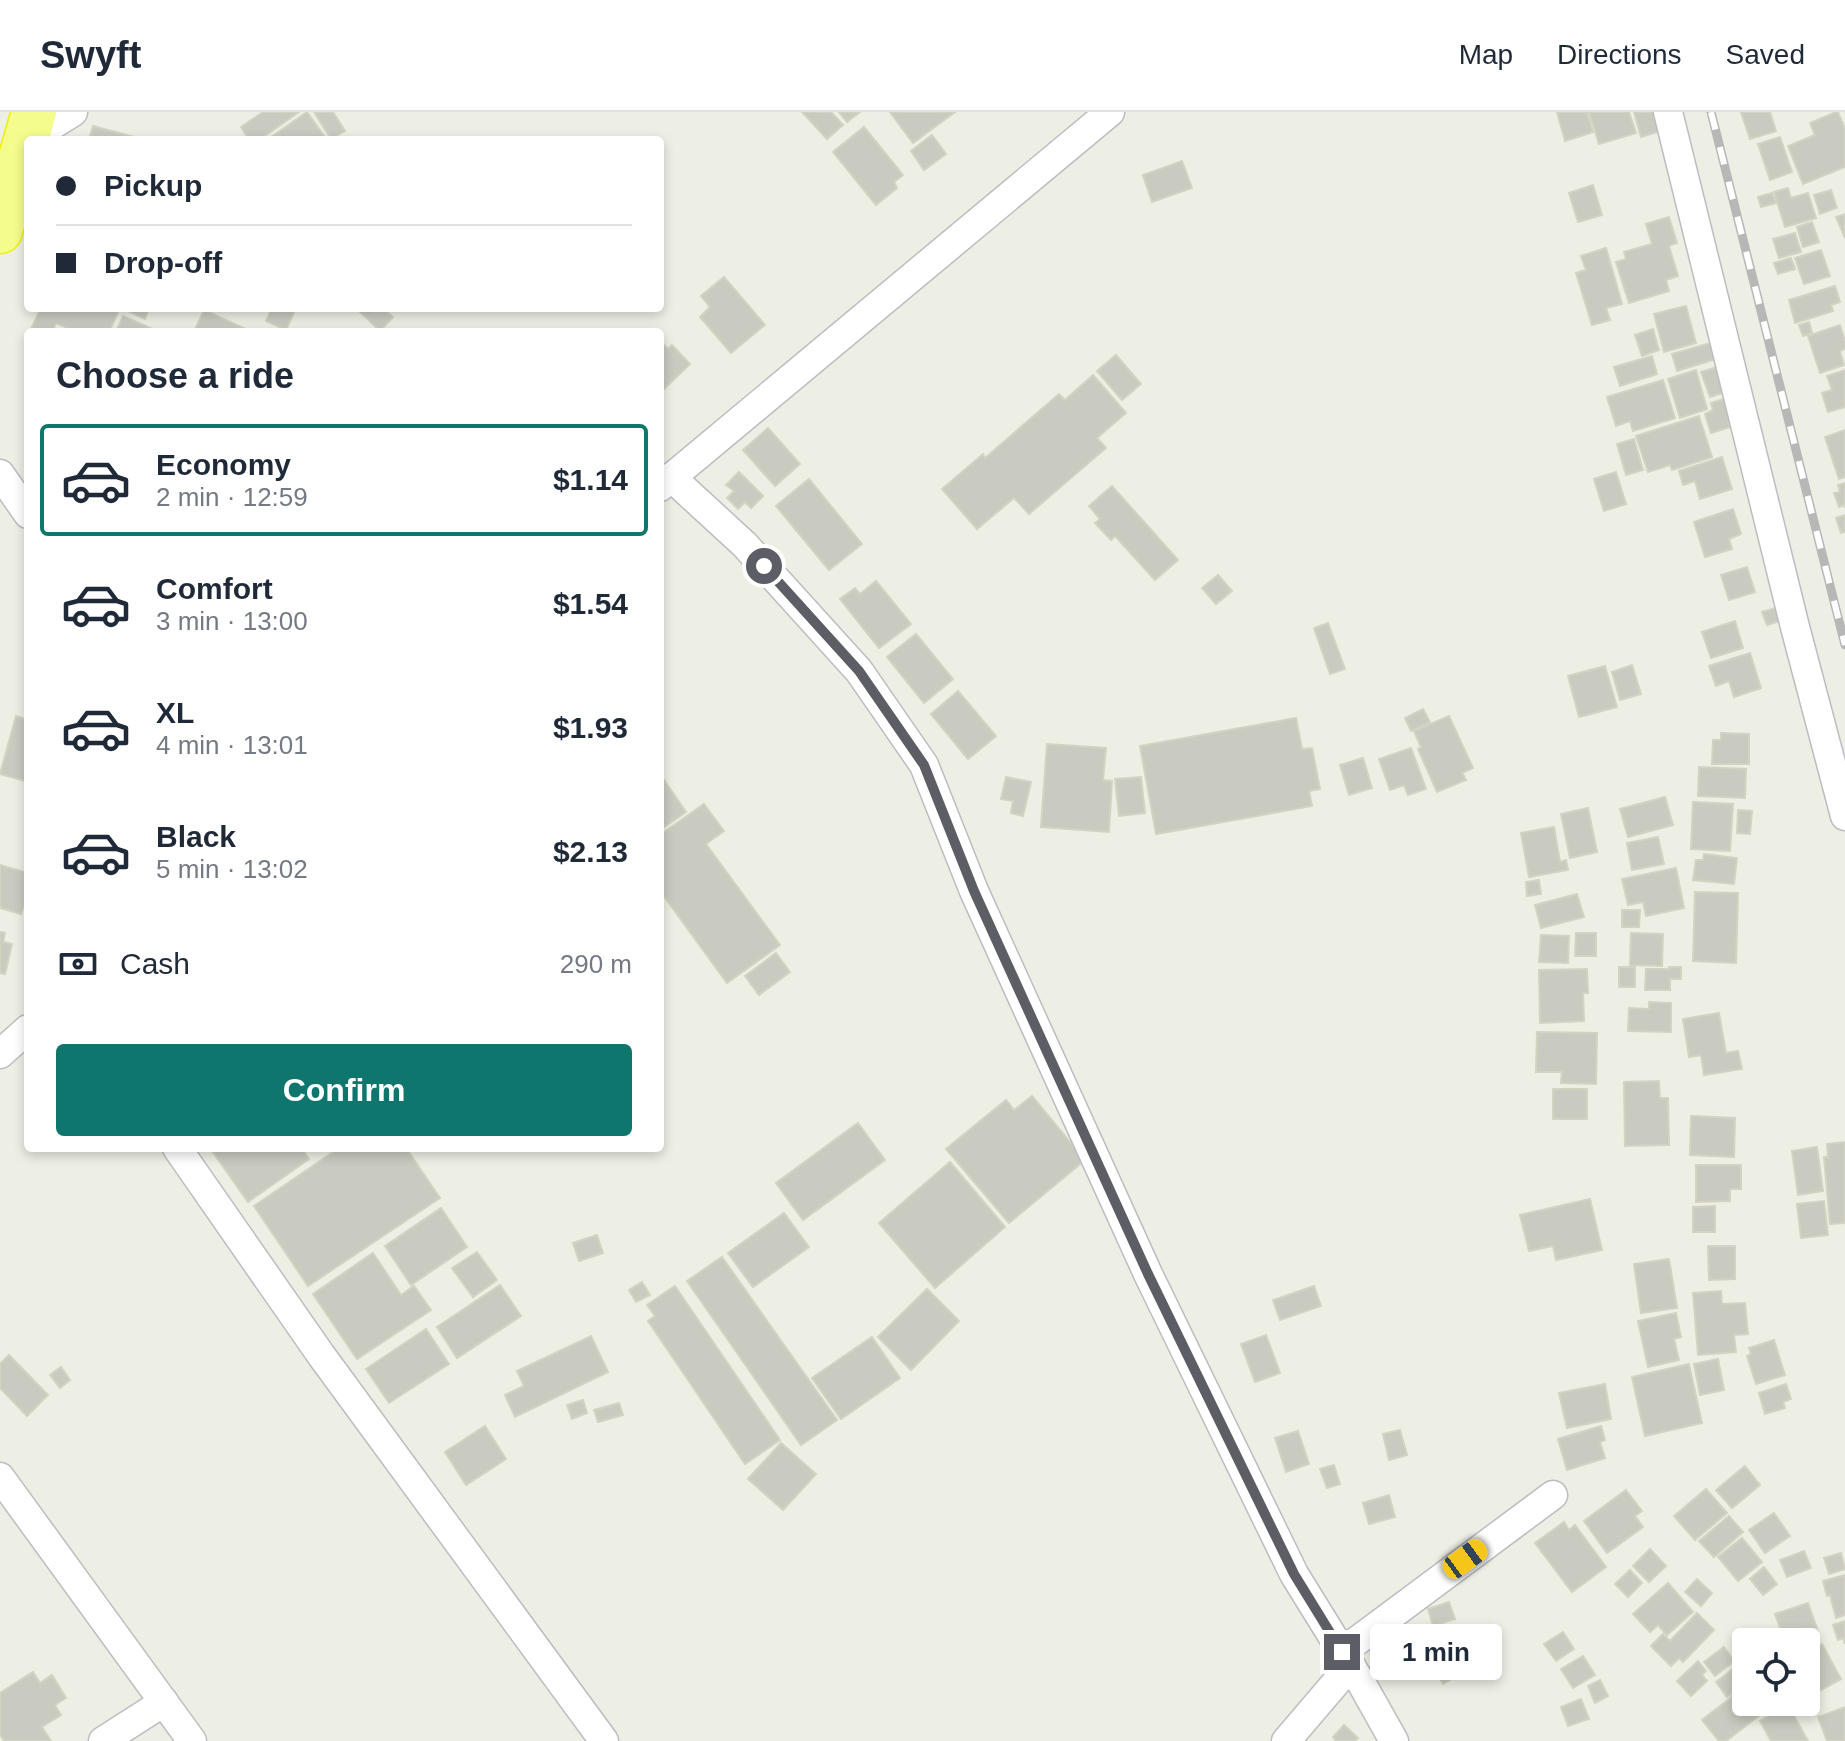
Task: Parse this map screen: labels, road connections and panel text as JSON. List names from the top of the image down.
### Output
{
  "page": {
    "header": "Swyft",
    "nav": ["Map", "Directions", "Saved"],
    "banner": ["Pickup", "Drop-off"],
    "heading": "Choose a ride",
    "list": [
      {
        "name": "Economy",
        "note": "2 min · 12:59",
        "value": "$1.14"
      },
      {
        "name": "Comfort",
        "note": "3 min · 13:00",
        "value": "$1.54"
      },
      {
        "name": "XL",
        "note": "4 min · 13:01",
        "value": "$1.93"
      },
      {
        "name": "Black",
        "note": "5 min · 13:02",
        "value": "$2.13"
      }
    ],
    "pay": ["Cash", "290 m"],
    "buttons": "Confirm",
    "bubble": "1 min"
  }
}
